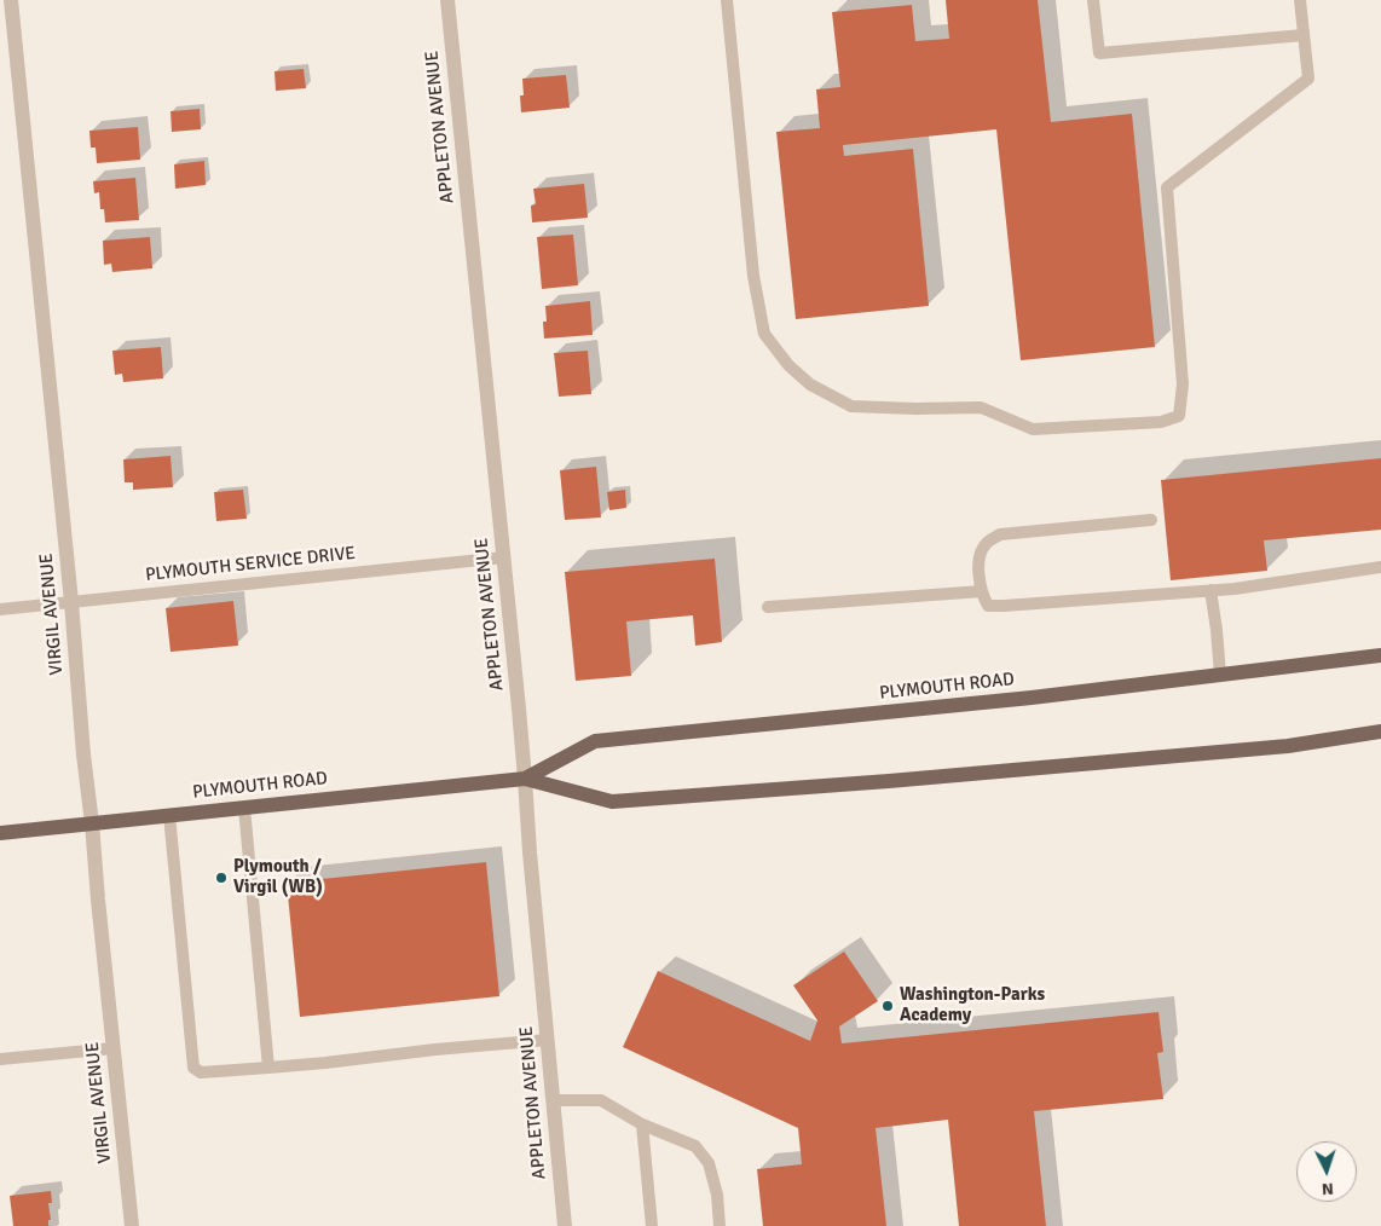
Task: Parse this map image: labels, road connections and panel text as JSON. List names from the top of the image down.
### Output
{
  "streets": {
    "main road": ["PLYMOUTH ROAD"],
    "street": ["APPLETON AVENUE", "VIRGIL AVENUE"],
    "lane": ["PLYMOUTH SERVICE DRIVE"]
  },
  "crossings": [
    ["APPLETON AVENUE", "PLYMOUTH SERVICE DRIVE"],
    ["APPLETON AVENUE", "PLYMOUTH ROAD"],
    ["PLYMOUTH SERVICE DRIVE", "VIRGIL AVENUE"],
    ["VIRGIL AVENUE", "PLYMOUTH ROAD"]
  ],
  "places": ["Plymouth / Virgil (WB)", "Washington-Parks Academy"],
  "north": "bottom"
}
